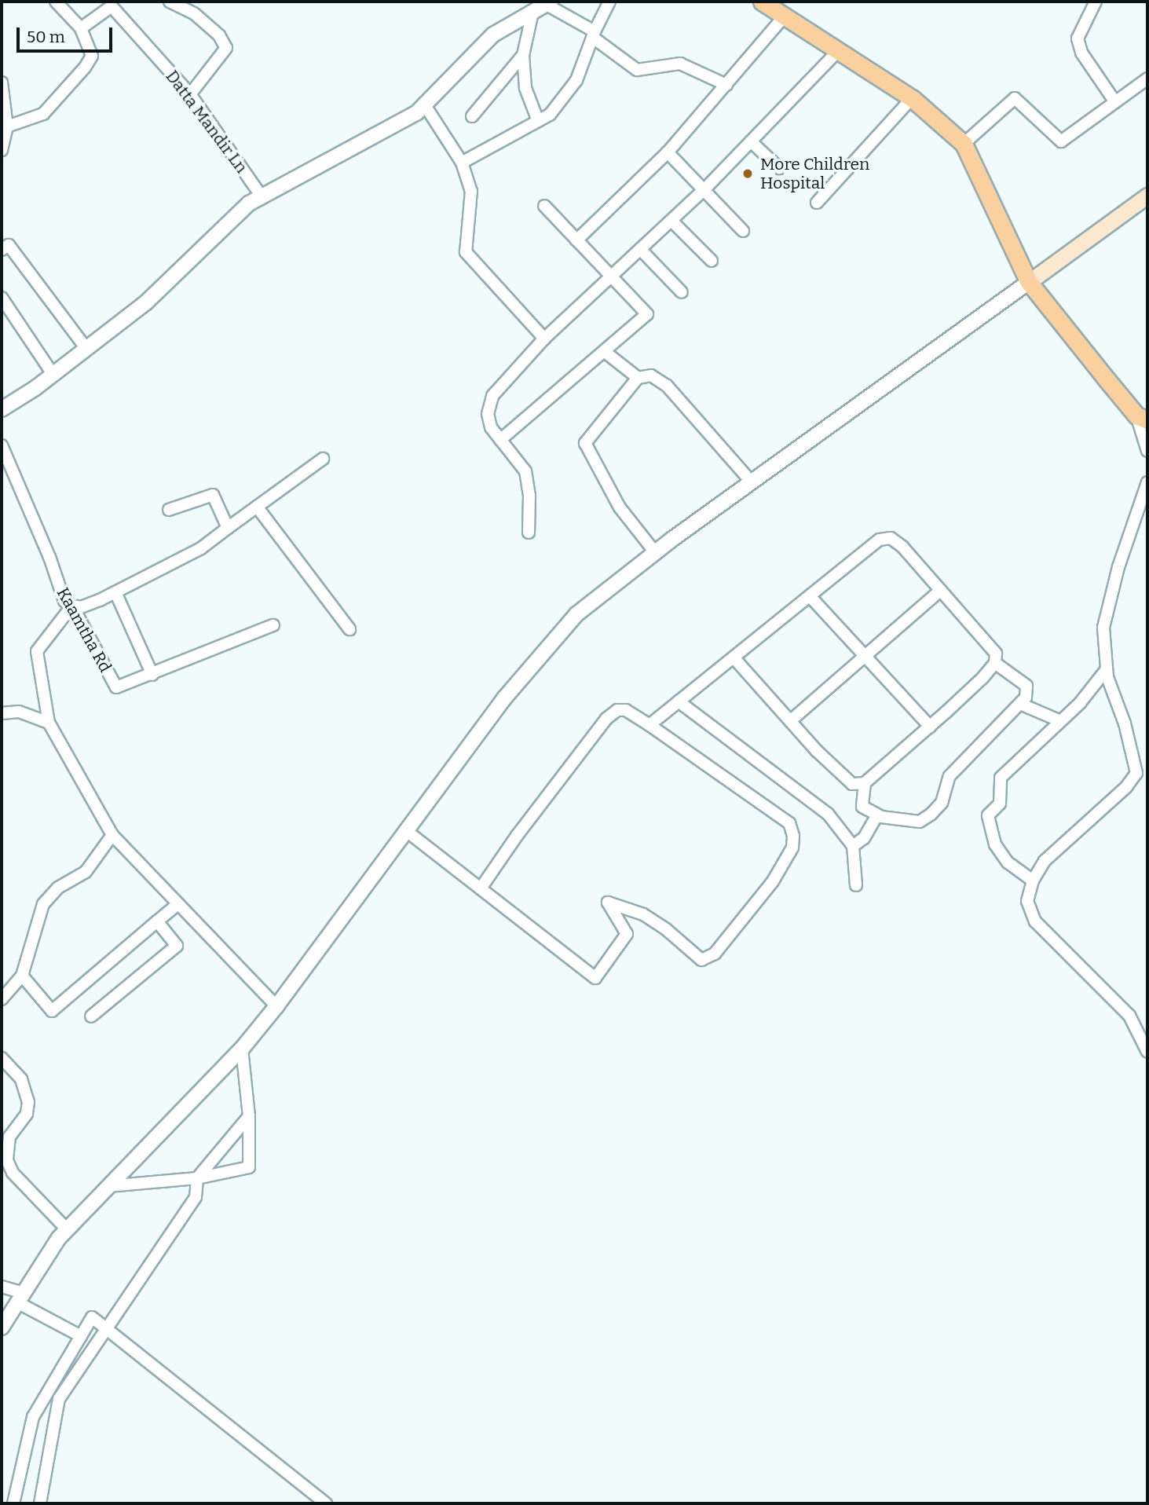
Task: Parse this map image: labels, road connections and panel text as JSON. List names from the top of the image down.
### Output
{
  "streets": {
    "street": ["Datta Mandir Ln", "Kaamtha Rd"]
  },
  "places": ["More Children Hospital"],
  "scale_bar": "50 m"
}
